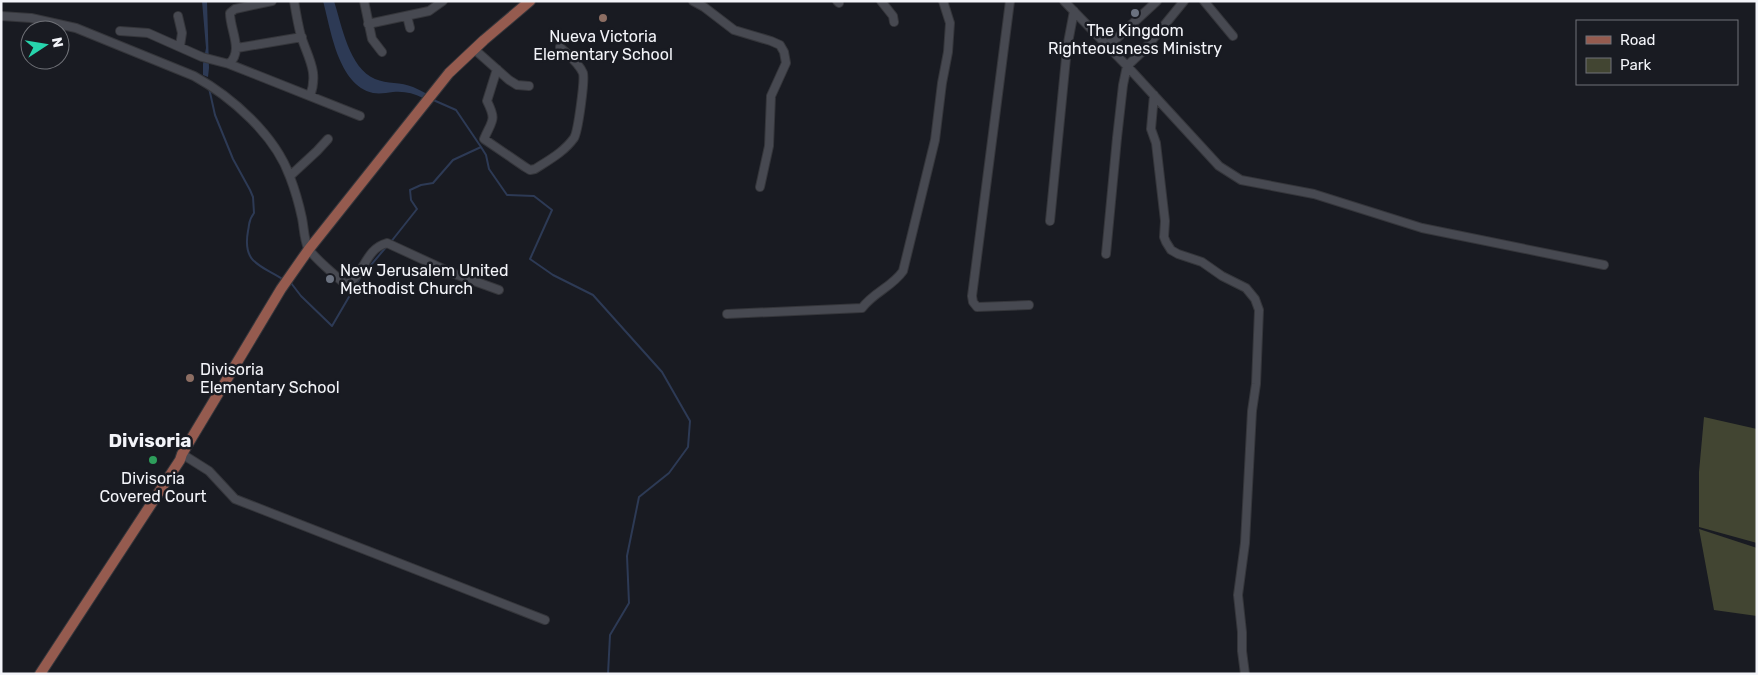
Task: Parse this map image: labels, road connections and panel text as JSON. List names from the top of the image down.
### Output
{
  "districts": ["Divisoria"],
  "places": [
    "The Kingdom Righteousness Ministry",
    "Nueva Victoria Elementary School",
    "New Jerusalem United Methodist Church",
    "Divisoria Elementary School",
    "Divisoria Covered Court"
  ],
  "legend": ["Road", "Park"],
  "north": "right"
}
